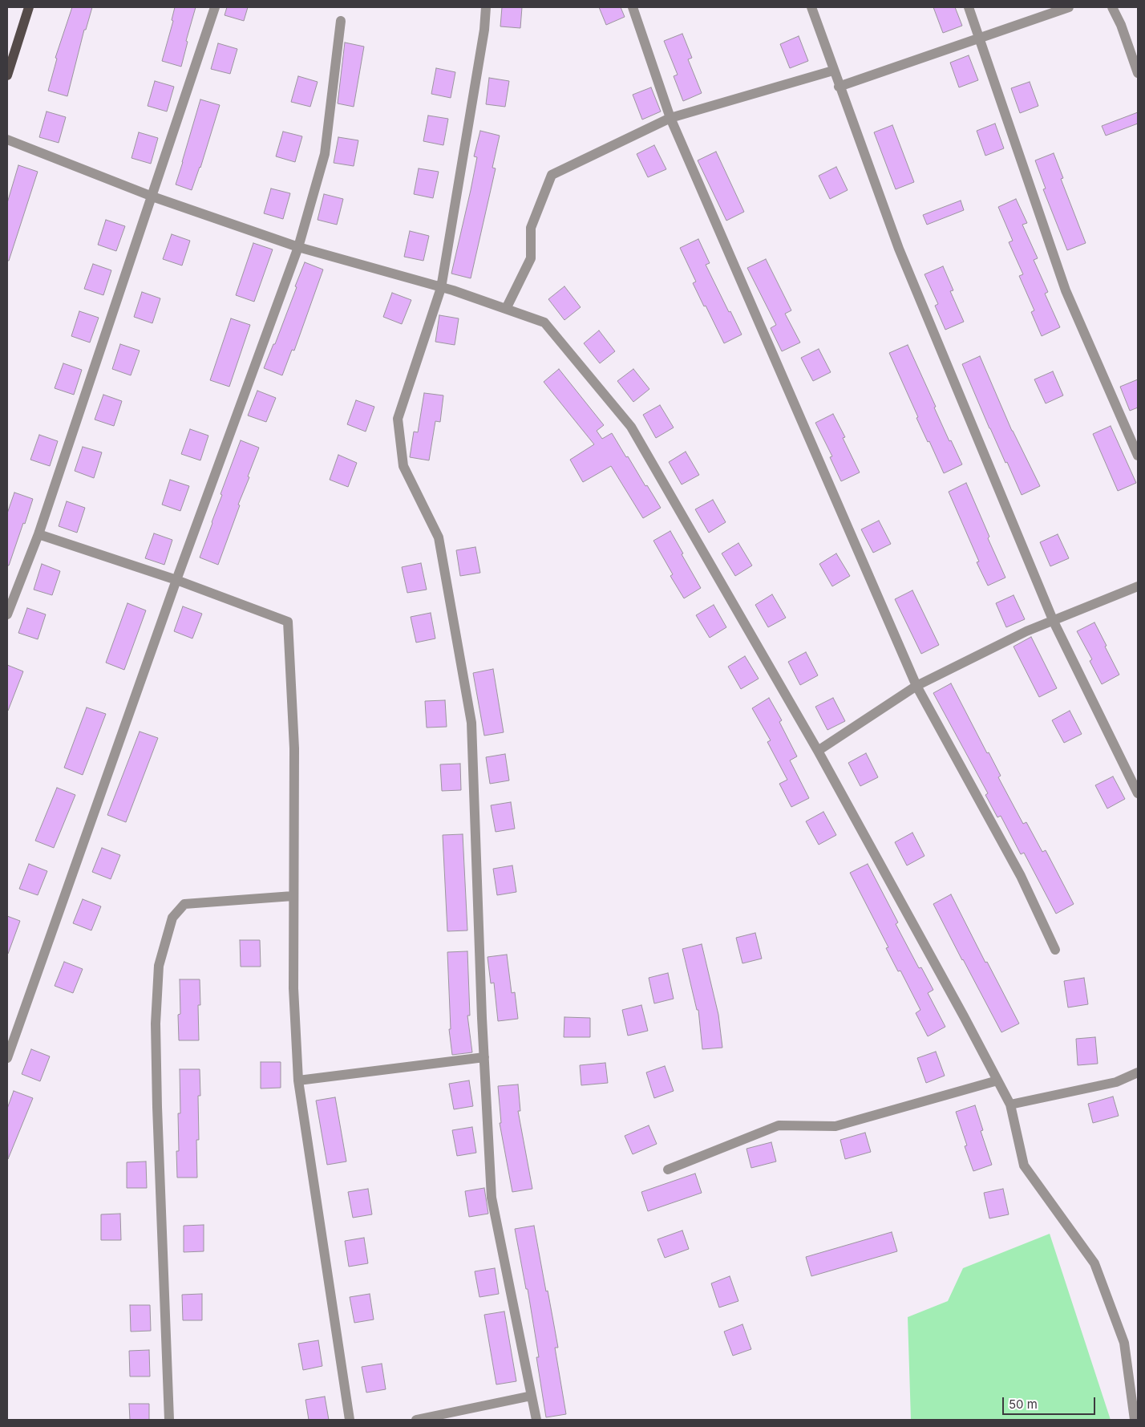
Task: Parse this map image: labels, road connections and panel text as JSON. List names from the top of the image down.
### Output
{
  "scale_bar": "50 m"
}
